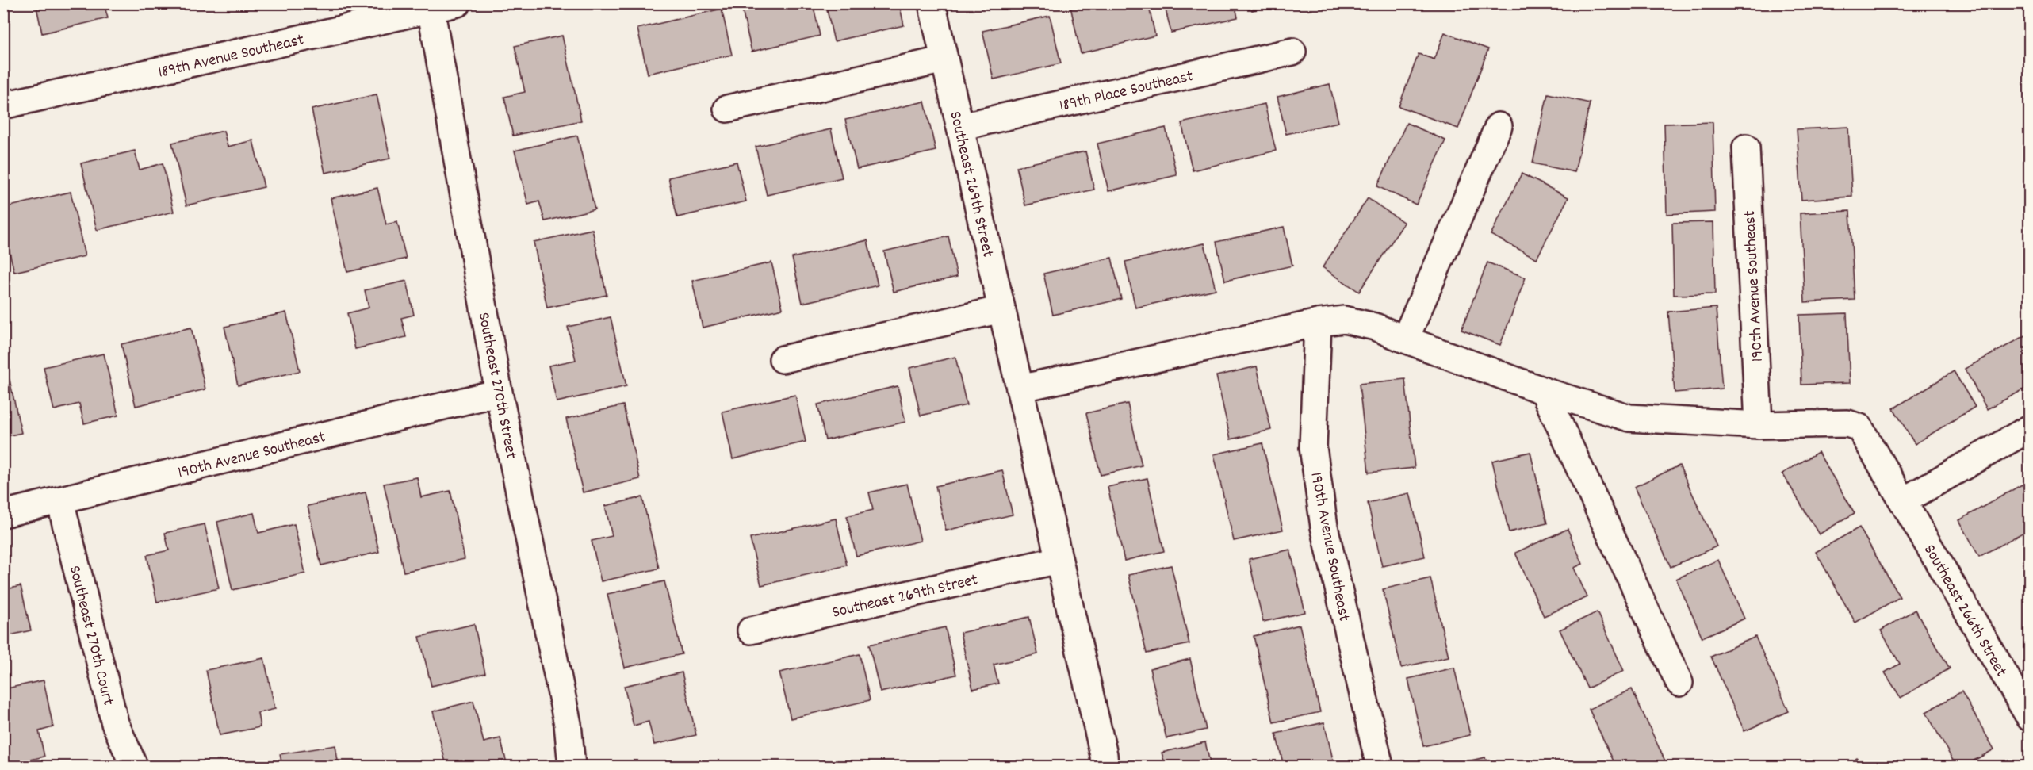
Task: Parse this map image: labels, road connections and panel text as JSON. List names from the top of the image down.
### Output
{
  "streets": {
    "street": [
      "189th Avenue Southeast",
      "189th Place Southeast",
      "Southeast 269th Street",
      "190th Avenue Southeast",
      "Southeast 270th Street",
      "Southeast 266th Street",
      "Southeast 270th Court"
    ]
  },
  "crossings": [
    ["189th Avenue Southeast", "Southeast 270th Street"],
    ["189th Place Southeast", "Southeast 269th Street"],
    ["190th Avenue Southeast", "Southeast 270th Street"],
    ["190th Avenue Southeast", "Southeast 266th Street"],
    ["190th Avenue Southeast", "Southeast 270th Court"]
  ]
}
